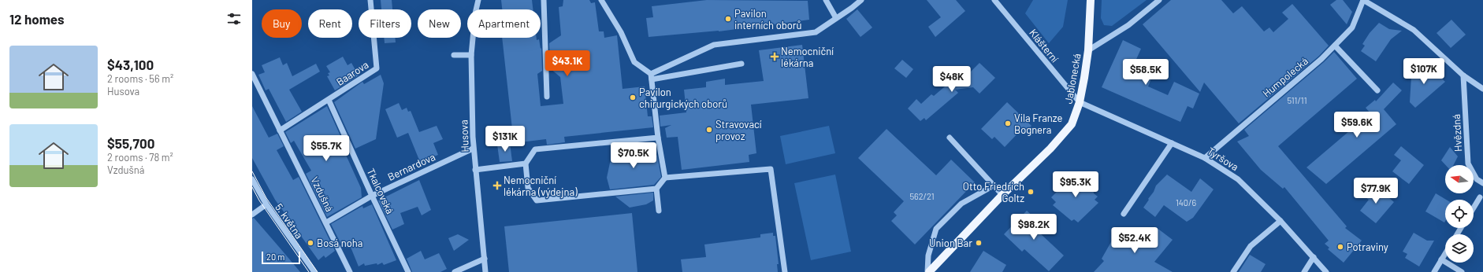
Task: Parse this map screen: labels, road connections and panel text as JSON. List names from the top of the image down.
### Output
{
  "streets": {
    "main road": ["Jablonecká"],
    "street": [
      "Klášterní",
      "Baarova",
      "Humpolecká",
      "Hvězdná",
      "Husova",
      "Tyršova",
      "Bernardova",
      "Tkalcovská",
      "Vzdušná",
      "5. května"
    ]
  },
  "crossings": [
    ["Klášterní", "Jablonecká"],
    ["Klášterní", "Tyršova"],
    ["Baarova", "Tkalcovská"],
    ["Baarova", "Vzdušná"],
    ["Humpolecká", "Tyršova"],
    ["Jablonecká", "Tyršova"],
    ["Husova", "Bernardova"],
    ["Bernardova", "Tkalcovská"],
    ["Bernardova", "Vzdušná"]
  ],
  "places": {
    "other": [
      "Pavilon interních oborů",
      "Pavilon chirurgických oborů",
      "Vila Franze Bognera",
      "Stravovací provoz",
      "Otto Friedrich Goltz",
      "Bosá noha",
      "Union Bar",
      "Potraviny"
    ],
    "health": ["Nemocniční lékárna", "Nemocniční lékárna (výdejna)"]
  },
  "house_numbers": ["511/11", "562/21", "140/6"],
  "scale_bar": "20 m",
  "north": "left",
  "page": {
    "heading": "12 homes",
    "chip": [
      "Buy",
      "Rent",
      "Filters",
      "New",
      "Apartment"
    ],
    "list": [
      {
        "name": "$43,100",
        "note": "2 rooms · 56 m² · Husova"
      },
      {
        "name": "$55,700",
        "note": "2 rooms · 78 m² · Vzdušná"
      }
    ],
    "price": [
      "$43.1K",
      "$107K",
      "$58.5K",
      "$48K",
      "$59.6K",
      "$131K",
      "$55.7K",
      "$70.5K",
      "$95.3K",
      "$77.9K",
      "$98.2K",
      "$52.4K"
    ],
    "scale": "20 m"
  }
}
